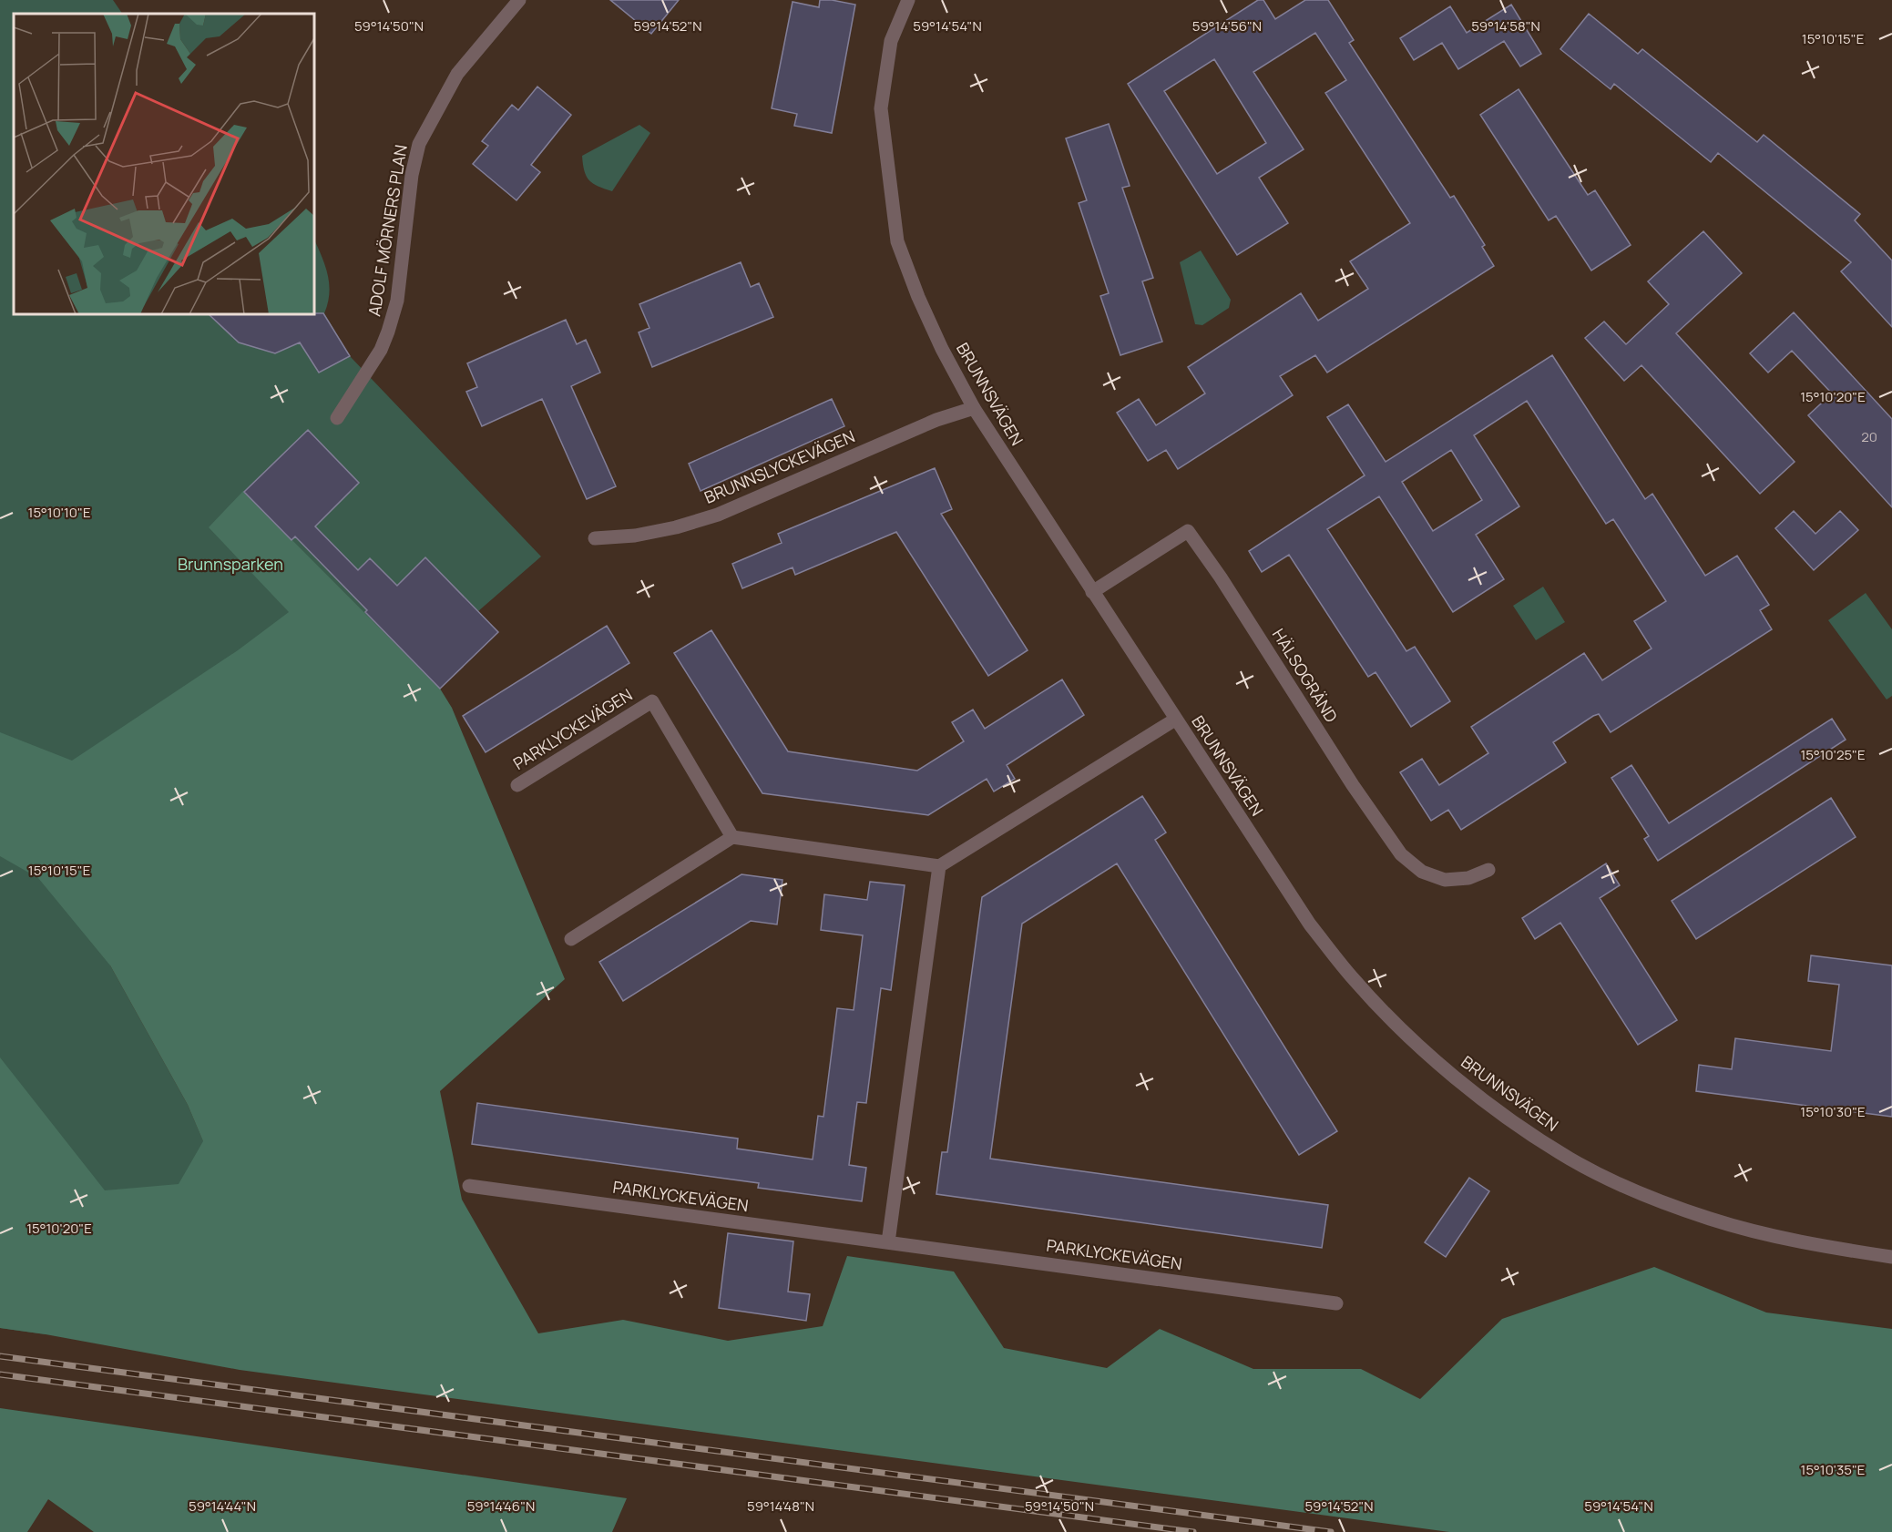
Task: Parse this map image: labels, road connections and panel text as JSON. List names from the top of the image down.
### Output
{
  "streets": {
    "street": [
      "ADOLF MÖRNERS PLAN",
      "BRUNNSVÄGEN",
      "BRUNNSLYCKEVÄGEN",
      "HÄLSOGRÄND",
      "PARKLYCKEVÄGEN"
    ]
  },
  "crossings": [
    ["BRUNNSVÄGEN", "BRUNNSLYCKEVÄGEN"],
    ["BRUNNSVÄGEN", "HÄLSOGRÄND"]
  ],
  "parks": ["Brunnsparken"],
  "house_numbers": ["20"],
  "coordinates": [
    "59°14'58\"N",
    "59°14'50\"N",
    "59°14'52\"N",
    "59°14'54\"N",
    "59°14'56\"N",
    "15°10'15\"E",
    "15°10'20\"E",
    "15°10'10\"E",
    "15°10'25\"E",
    "15°10'30\"E",
    "15°10'35\"E",
    "59°14'44\"N",
    "59°14'46\"N",
    "59°14'48\"N"
  ]
}
